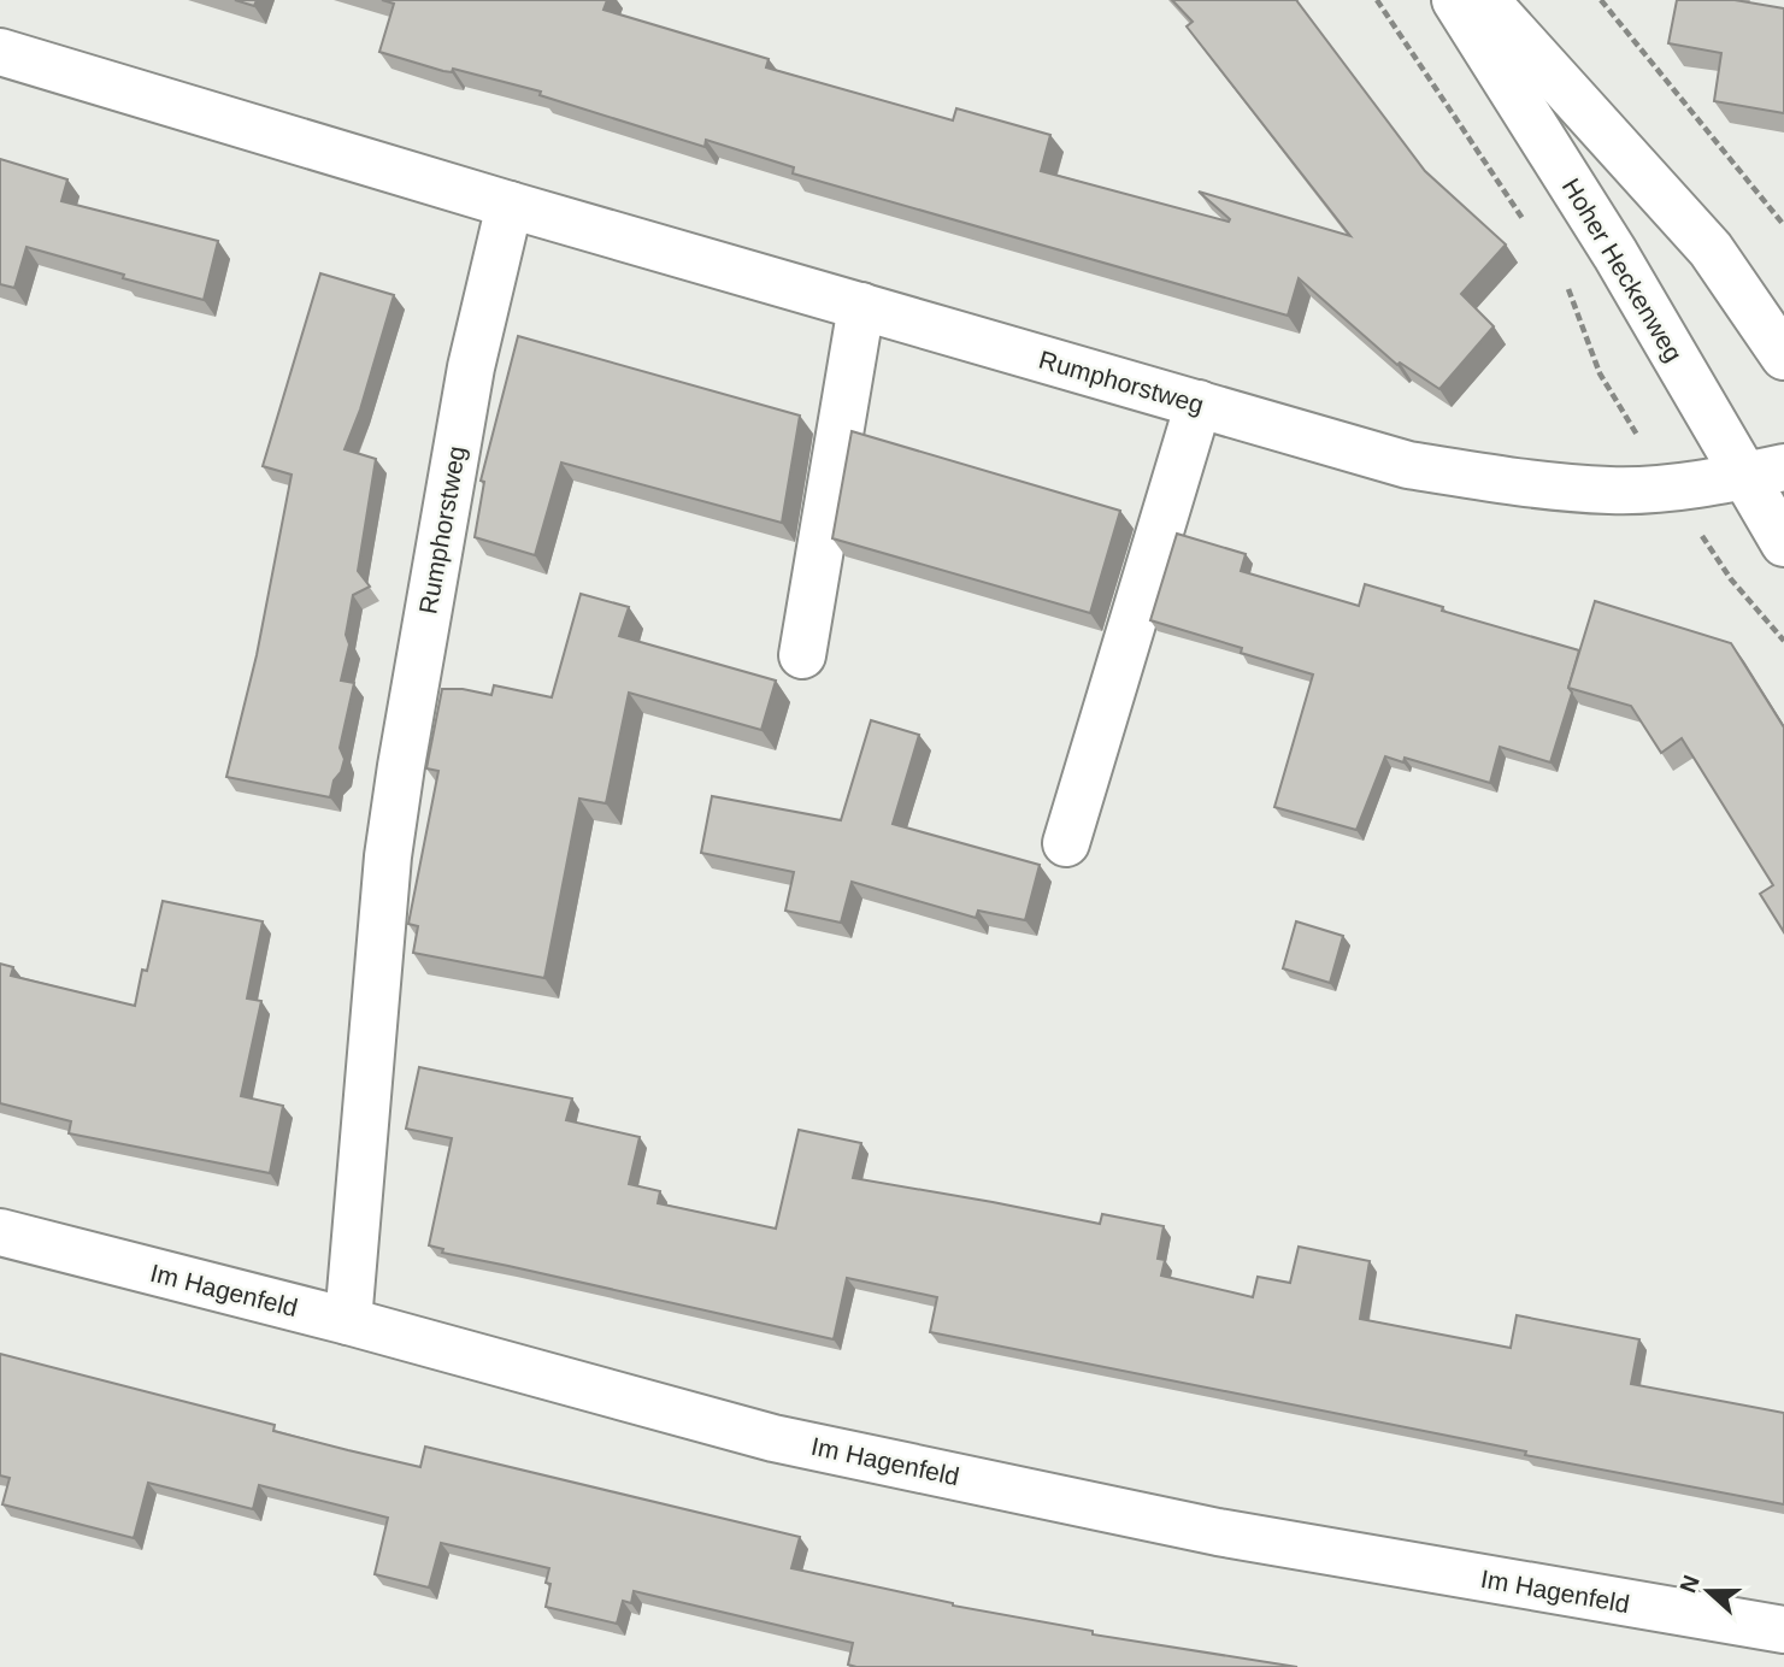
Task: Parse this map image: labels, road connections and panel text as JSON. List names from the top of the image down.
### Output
{
  "streets": {
    "street": ["Hoher Heckenweg", "Rumphorstweg", "Im Hagenfeld"]
  },
  "crossings": [
    ["Hoher Heckenweg", "Rumphorstweg"],
    ["Rumphorstweg", "Im Hagenfeld"]
  ],
  "north": "left"
}
